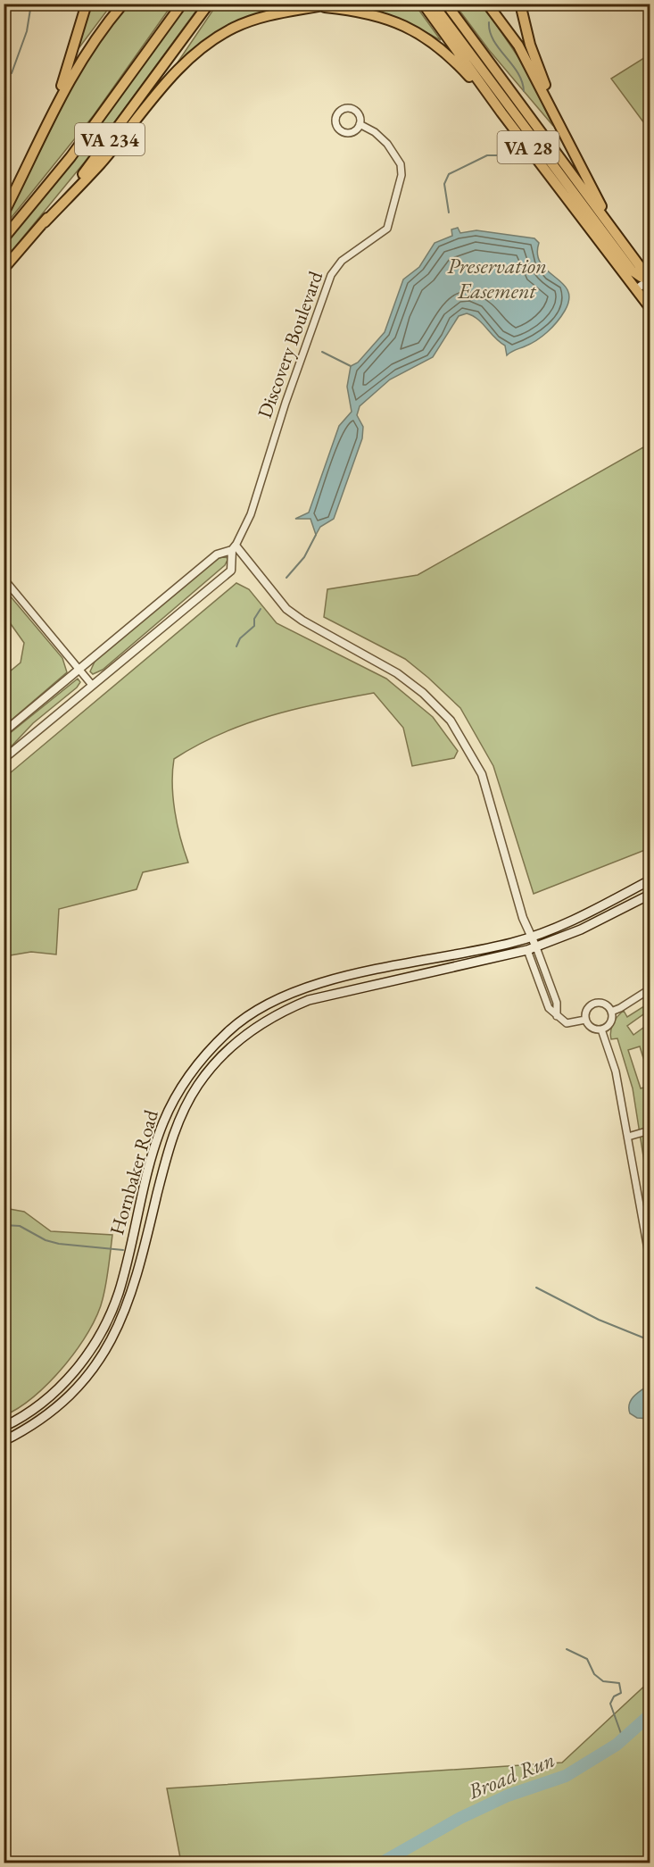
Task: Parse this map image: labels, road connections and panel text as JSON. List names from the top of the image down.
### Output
{
  "streets": {
    "highway": ["VA 234", "VA 28"],
    "main road": ["Hornbaker Road"],
    "street": ["Discovery Boulevard"]
  },
  "water": ["Preservation Easement", "Broad Run"]
}
